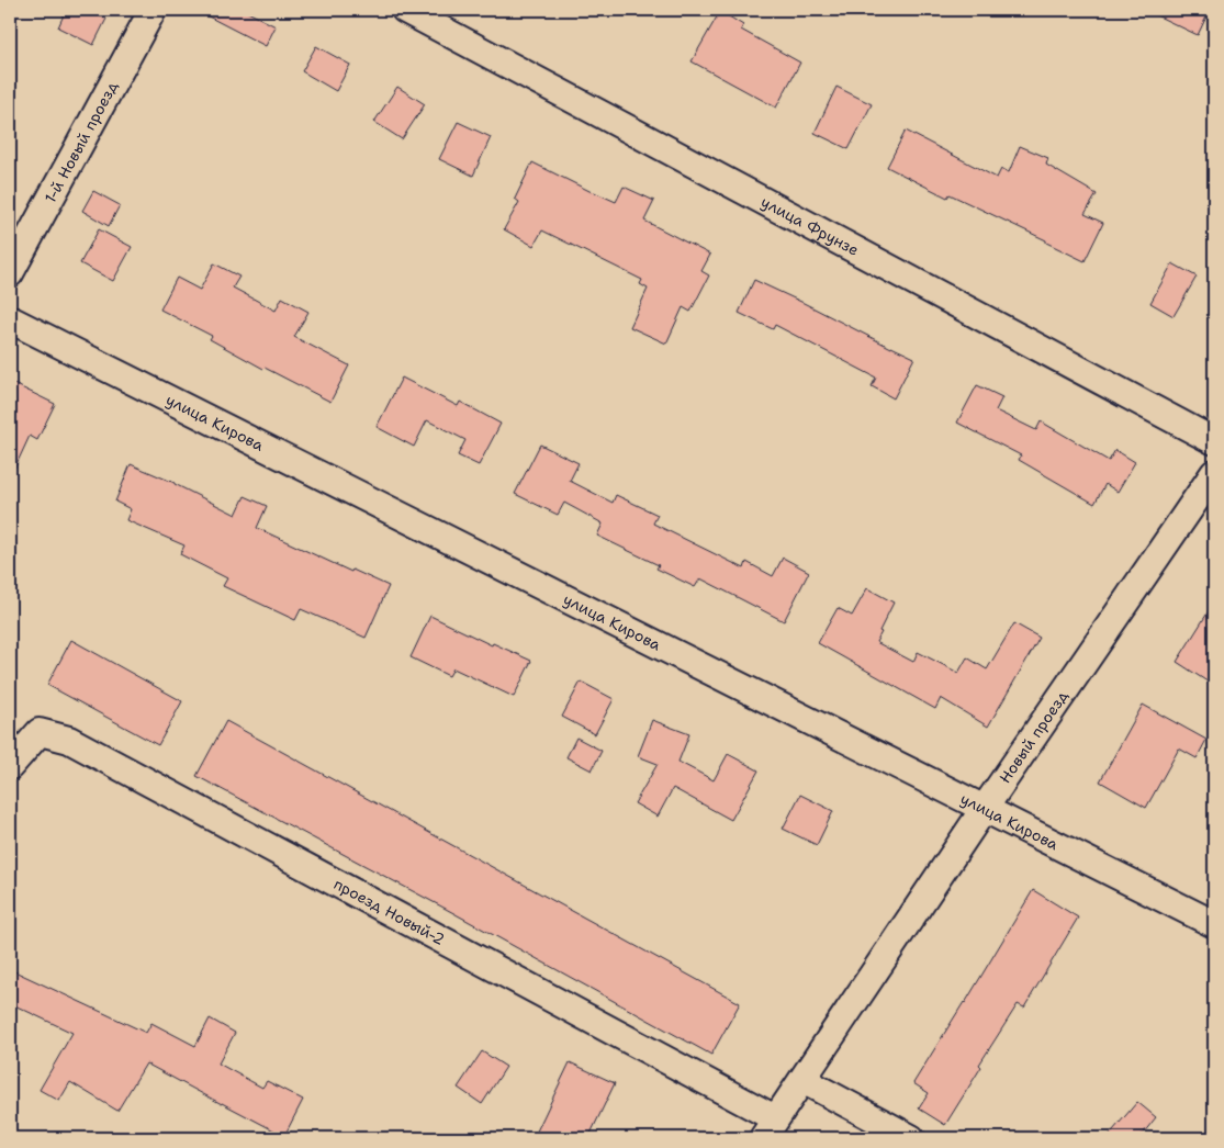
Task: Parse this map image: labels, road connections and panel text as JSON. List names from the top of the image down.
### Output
{
  "streets": {
    "street": [
      "1-й Новый проезд",
      "улица Фрунзе",
      "улица Кирова",
      "Новый проезд",
      "проезд Новый-2"
    ]
  },
  "crossings": [
    ["улица Кирова", "Новый проезд"],
    ["Новый проезд", "проезд Новый-2"]
  ]
}
